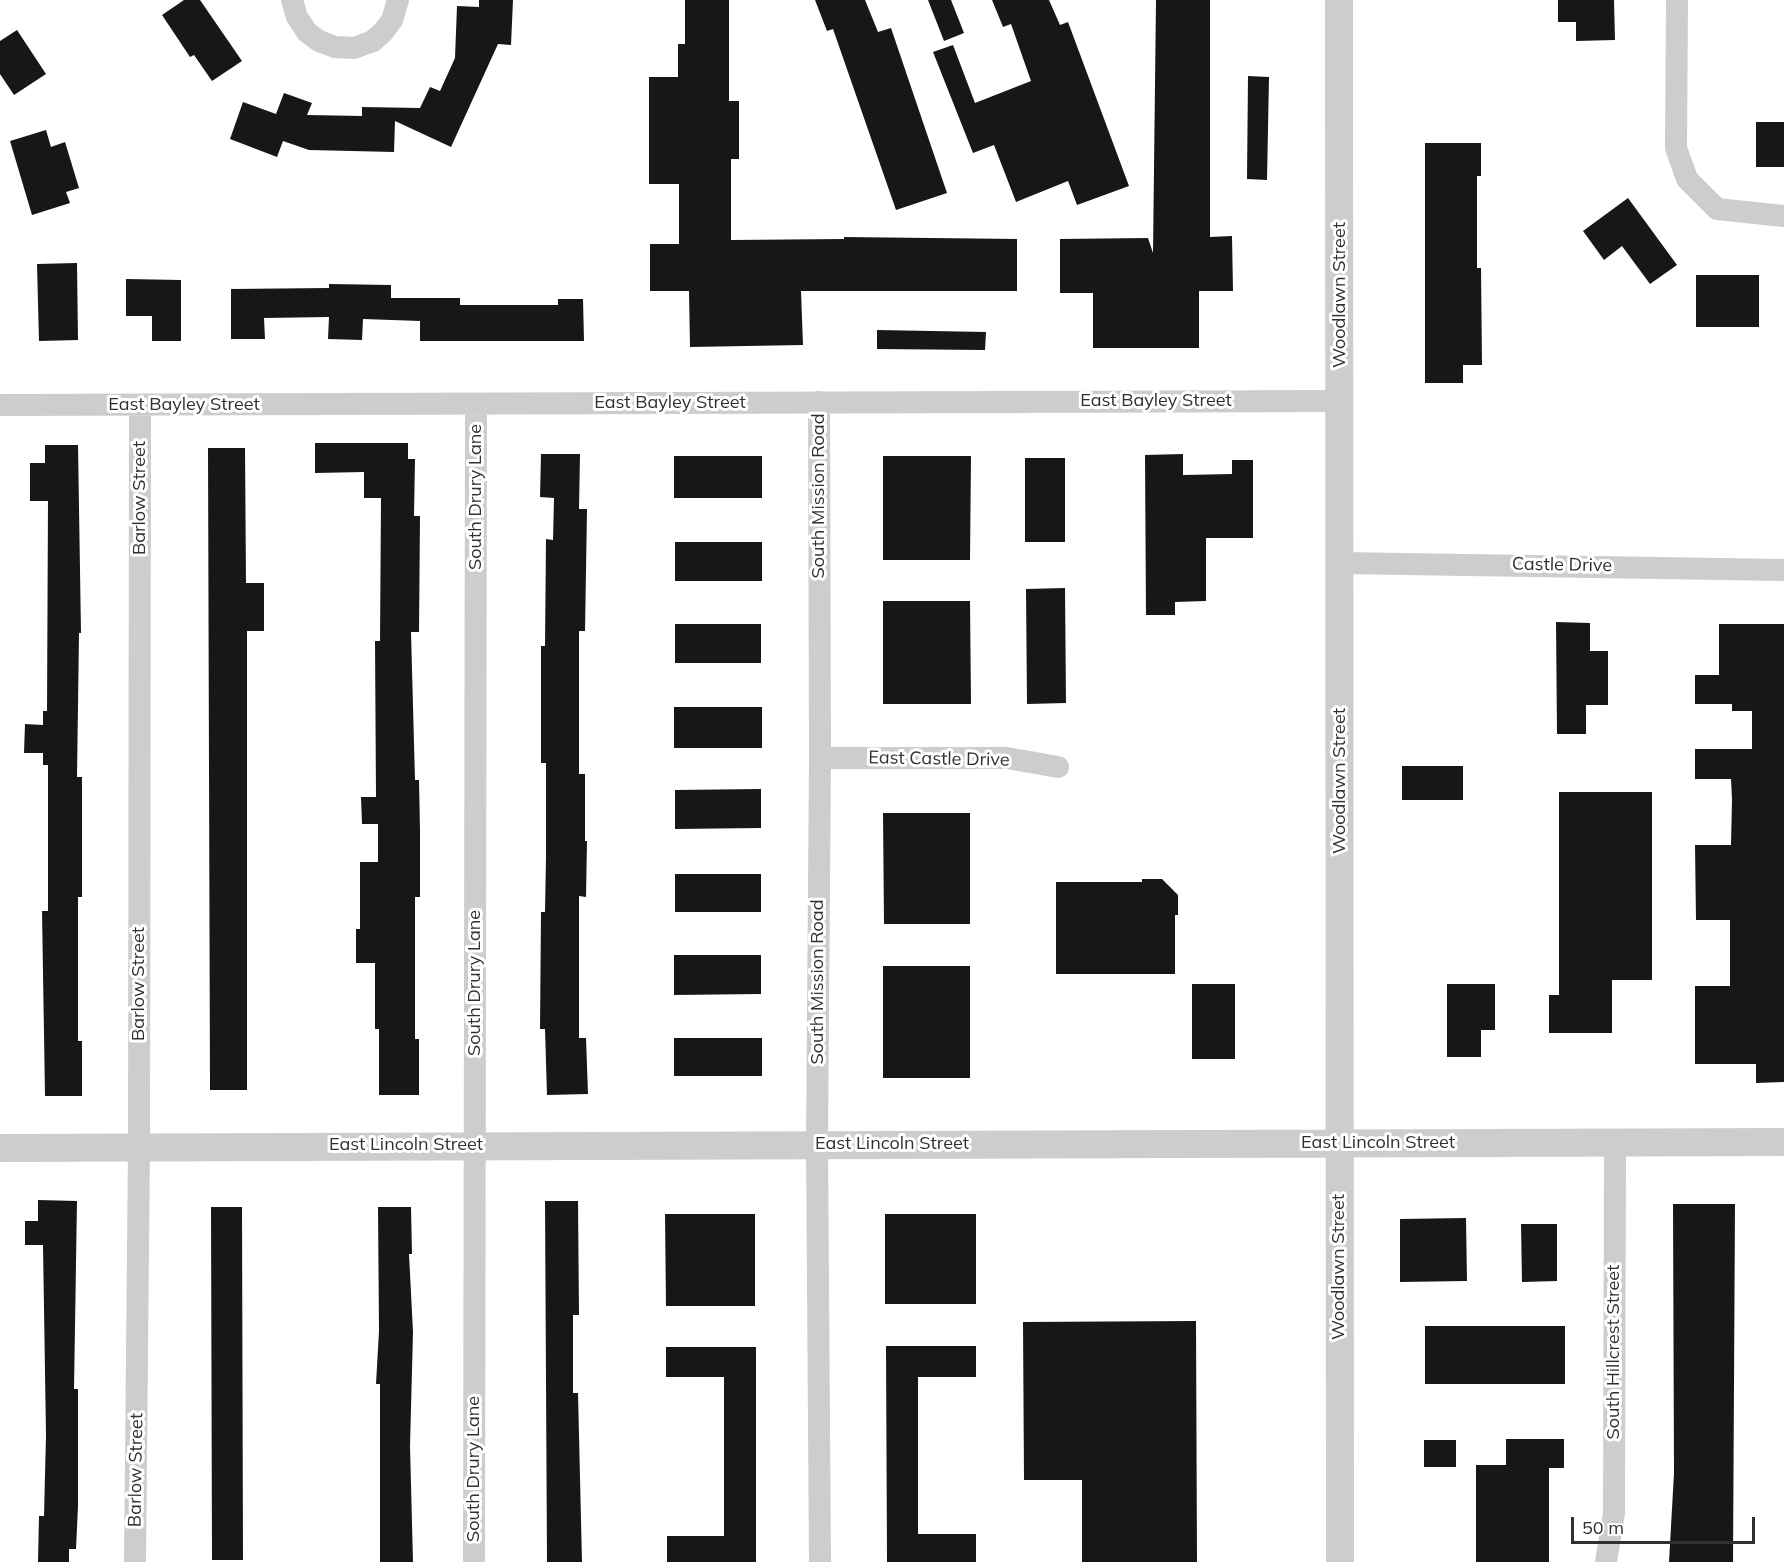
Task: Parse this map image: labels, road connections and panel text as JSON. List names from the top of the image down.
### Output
{
  "streets": {
    "street": [
      "Woodlawn Street",
      "East Bayley Street",
      "South Mission Road",
      "South Drury Lane",
      "Barlow Street",
      "Castle Drive",
      "East Castle Drive",
      "East Lincoln Street",
      "South Hillcrest Street"
    ]
  },
  "crossings": [
    ["Woodlawn Street", "East Bayley Street"],
    ["Woodlawn Street", "Castle Drive"],
    ["Woodlawn Street", "East Lincoln Street"],
    ["East Bayley Street", "South Mission Road"],
    ["East Bayley Street", "South Drury Lane"],
    ["East Bayley Street", "Barlow Street"],
    ["South Mission Road", "East Castle Drive"],
    ["South Mission Road", "East Lincoln Street"],
    ["South Drury Lane", "East Lincoln Street"],
    ["Barlow Street", "East Lincoln Street"],
    ["East Lincoln Street", "South Hillcrest Street"]
  ],
  "scale_bar": "50 m"
}
